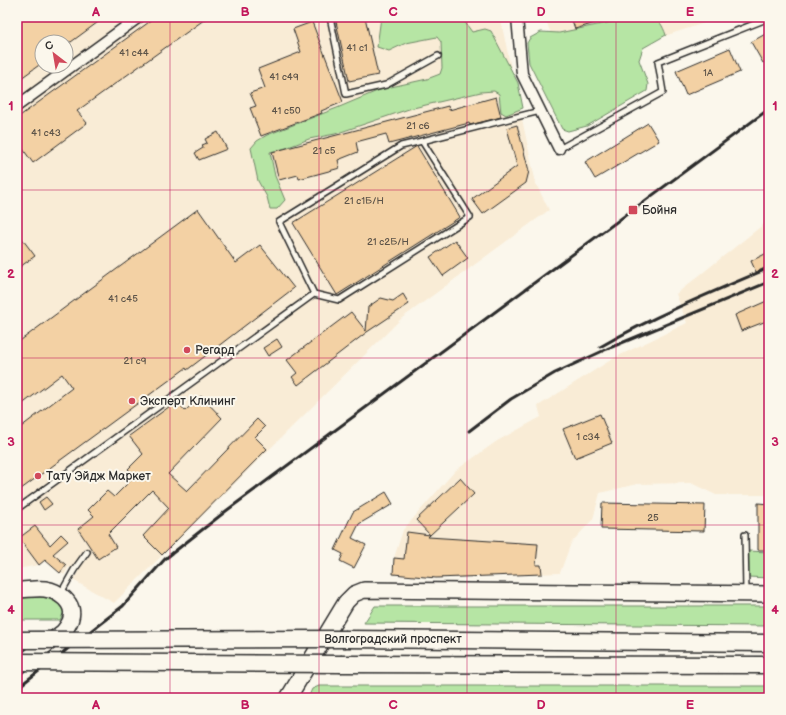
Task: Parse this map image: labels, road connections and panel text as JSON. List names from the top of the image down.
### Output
{
  "streets": {
    "main road": ["Волгоградский проспект"]
  },
  "places": {
    "transit": ["Бойня"],
    "other": ["Регард", "Эксперт Клининг", "Тату Эйдж Маркет"]
  },
  "house_numbers": [
    "41 с1",
    "41 с44",
    "1А",
    "41 с49",
    "41 с50",
    "21 с6",
    "41 с43",
    "21 с5",
    "21 с1Б/Н",
    "21 с2Б/Н",
    "41 c45",
    "21 с9",
    "1 с34",
    "25"
  ],
  "north": "top left",
  "grid": {
    "columns": [
      "A",
      "B",
      "C",
      "D",
      "E"
    ],
    "rows": [
      "1",
      "2",
      "3",
      "4"
    ]
  }
}
